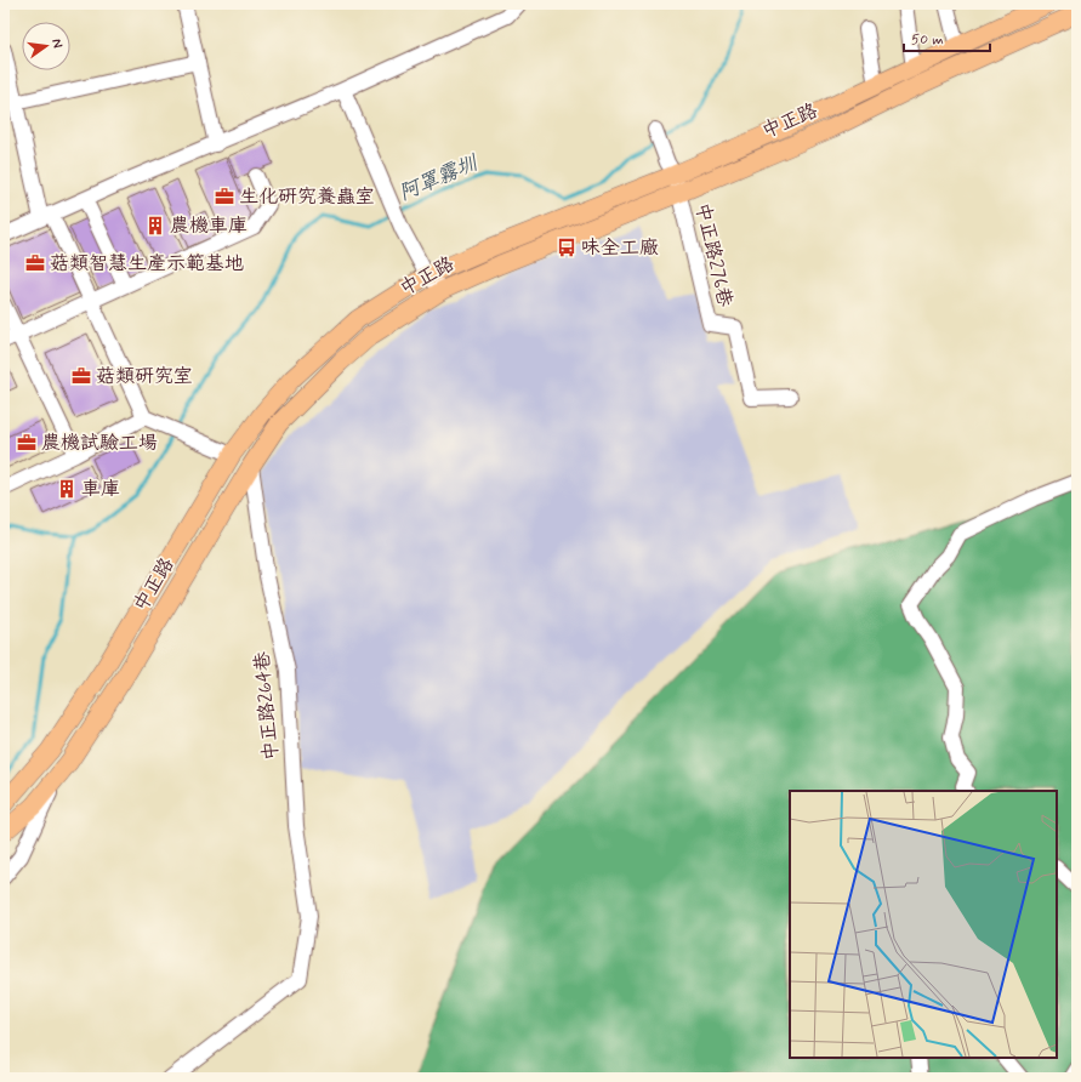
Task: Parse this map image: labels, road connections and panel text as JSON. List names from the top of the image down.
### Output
{
  "streets": {
    "main road": ["中正路"],
    "lane": ["中正路276巷", "中正路264巷"]
  },
  "crossings": [
    ["中正路", "中正路276巷"],
    ["中正路", "中正路264巷"]
  ],
  "water": ["阿罩霧圳"],
  "places": {
    "office": [
      "生化研究養蟲室",
      "菇類智慧生產示範基地",
      "菇類研究室",
      "農機試驗工場"
    ],
    "building": ["農機車庫", "車庫"],
    "bus stop": ["味全工廠"]
  },
  "scale_bar": "50 m",
  "north": "right"
}
